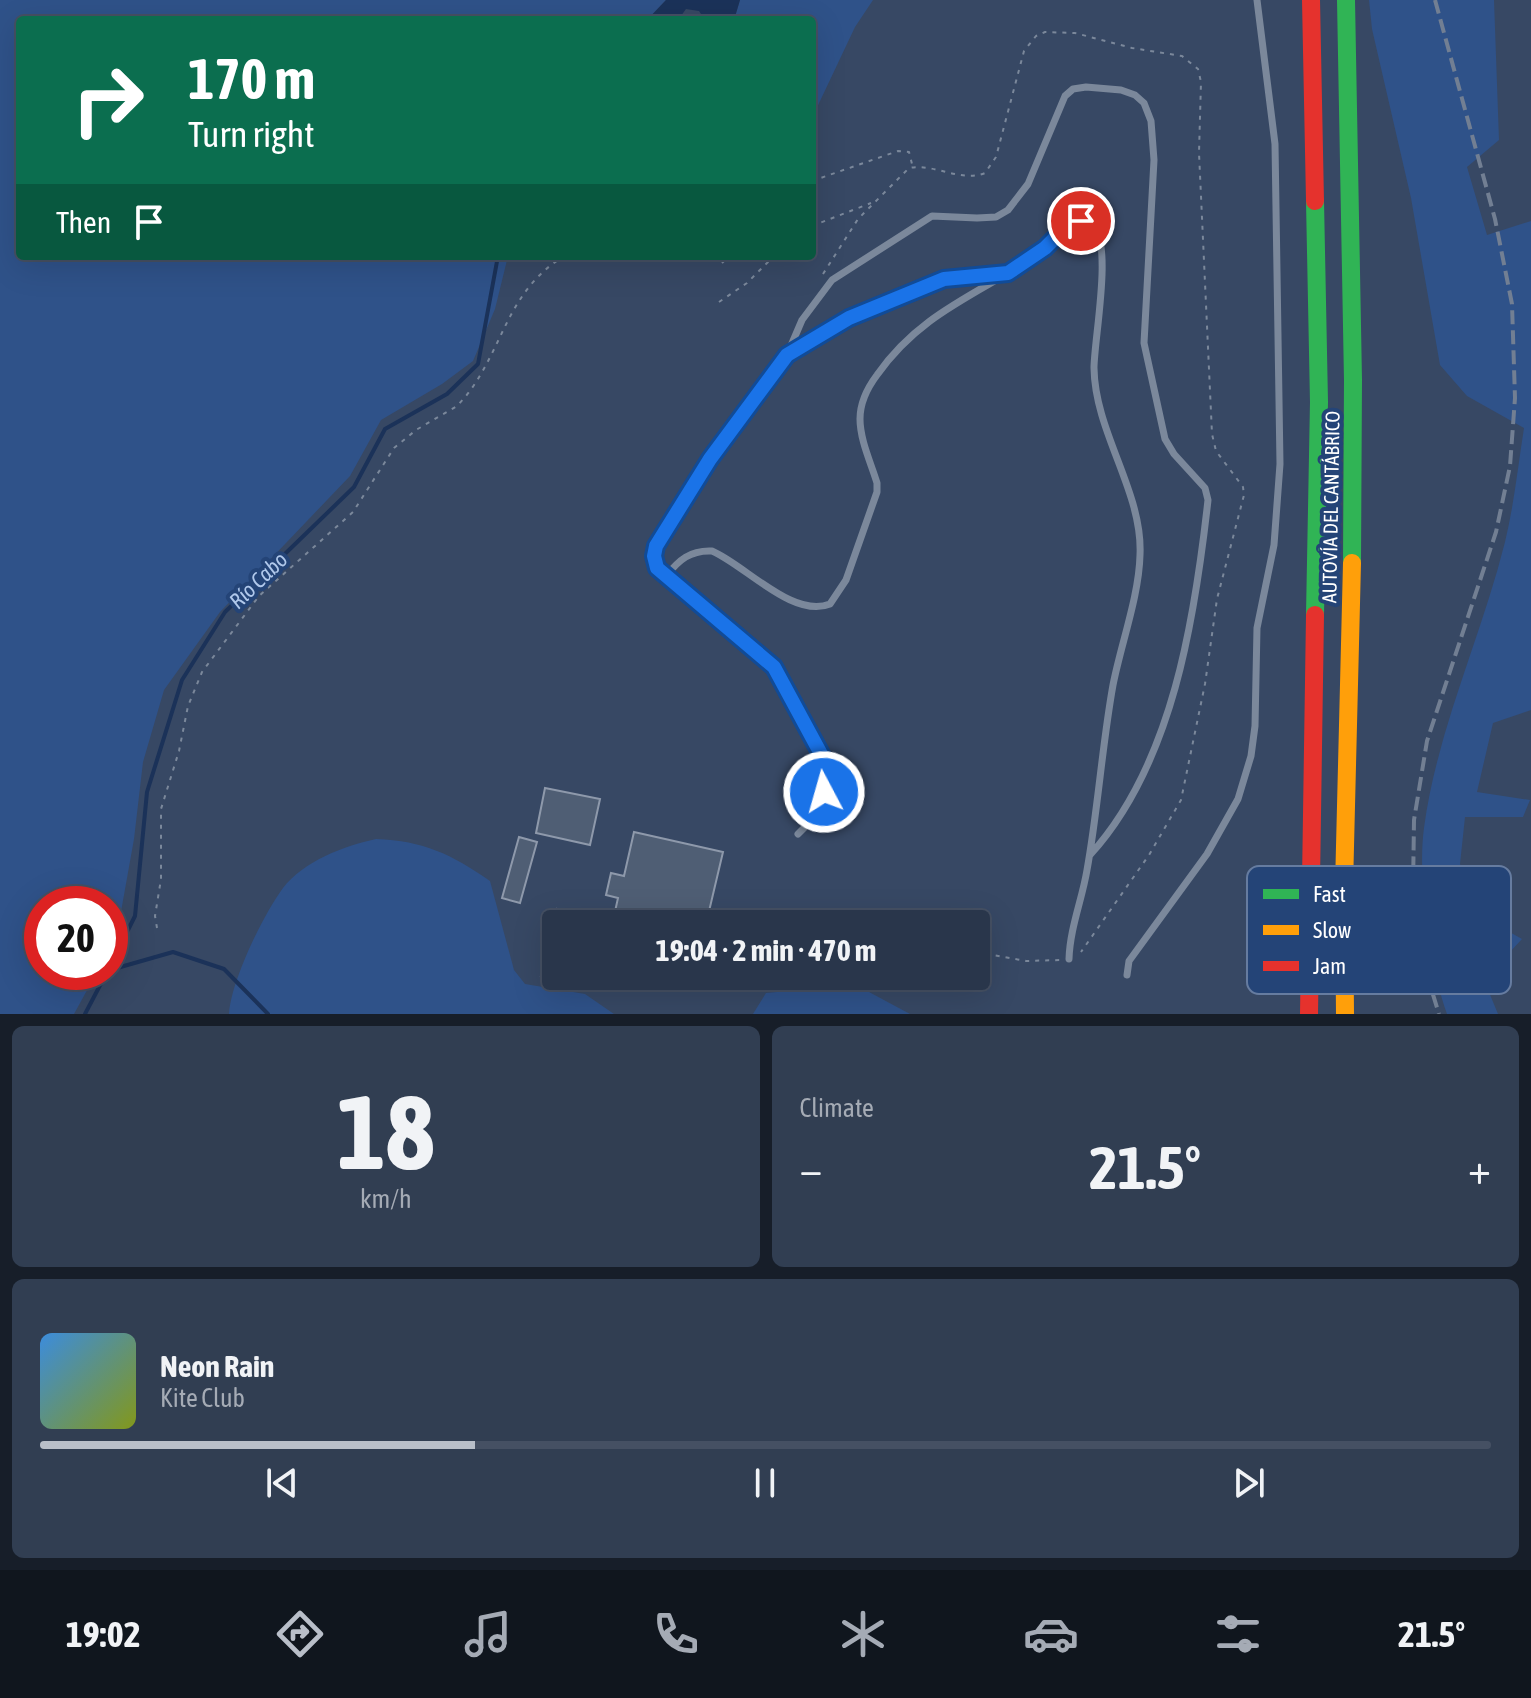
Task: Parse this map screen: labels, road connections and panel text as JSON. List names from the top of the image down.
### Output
{
  "streets": {
    "highway": ["AUTOVÍA DEL CANTÁBRICO"]
  },
  "water": ["Río Cabo"],
  "legend": ["Fast", "Slow", "Jam"],
  "page": {
    "turn": ["170 m", "Turn right"],
    "then": "Then",
    "limit": "20",
    "trip": "19:04 · 2 min · 470 m",
    "tile": [
      ["18", "km/h"],
      "Climate"
    ],
    "heat": ["−", "21.5°", "+"],
    "song": ["Neon Rain", "Kite Club"],
    "tabs": ["19:02", "21.5°"]
  }
}
